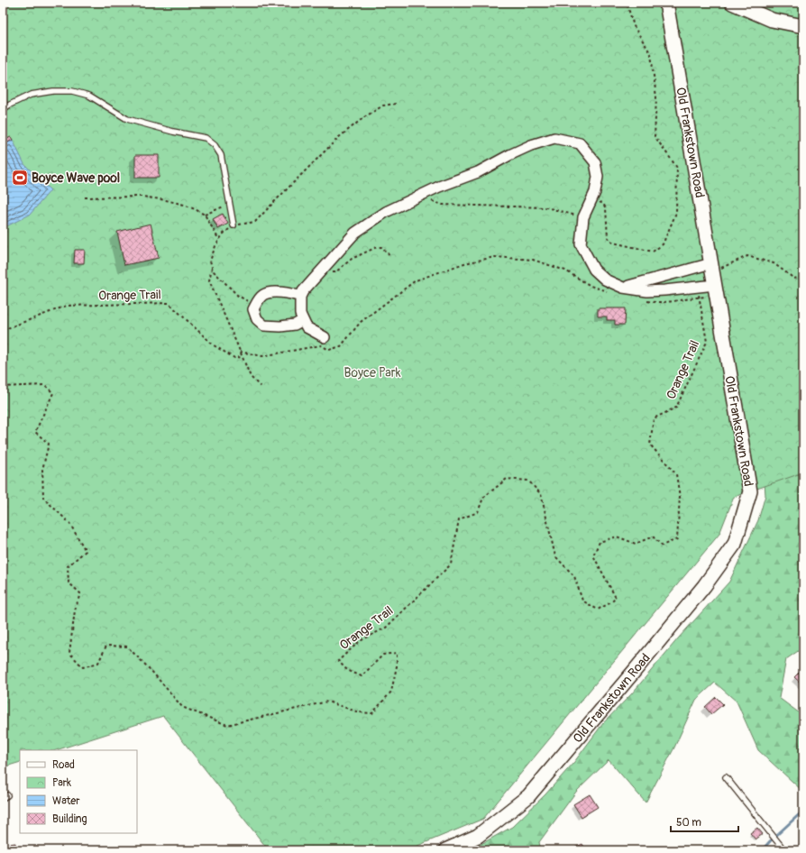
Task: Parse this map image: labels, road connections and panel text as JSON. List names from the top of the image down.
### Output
{
  "streets": {
    "street": ["Old Frankstown Road"],
    "path": ["Orange Trail"]
  },
  "parks": ["Boyce Park"],
  "places": {
    "sports": ["Boyce Wave pool"]
  },
  "legend": [
    "Road",
    "Park",
    "Water",
    "Building"
  ],
  "scale_bar": "50 m"
}
